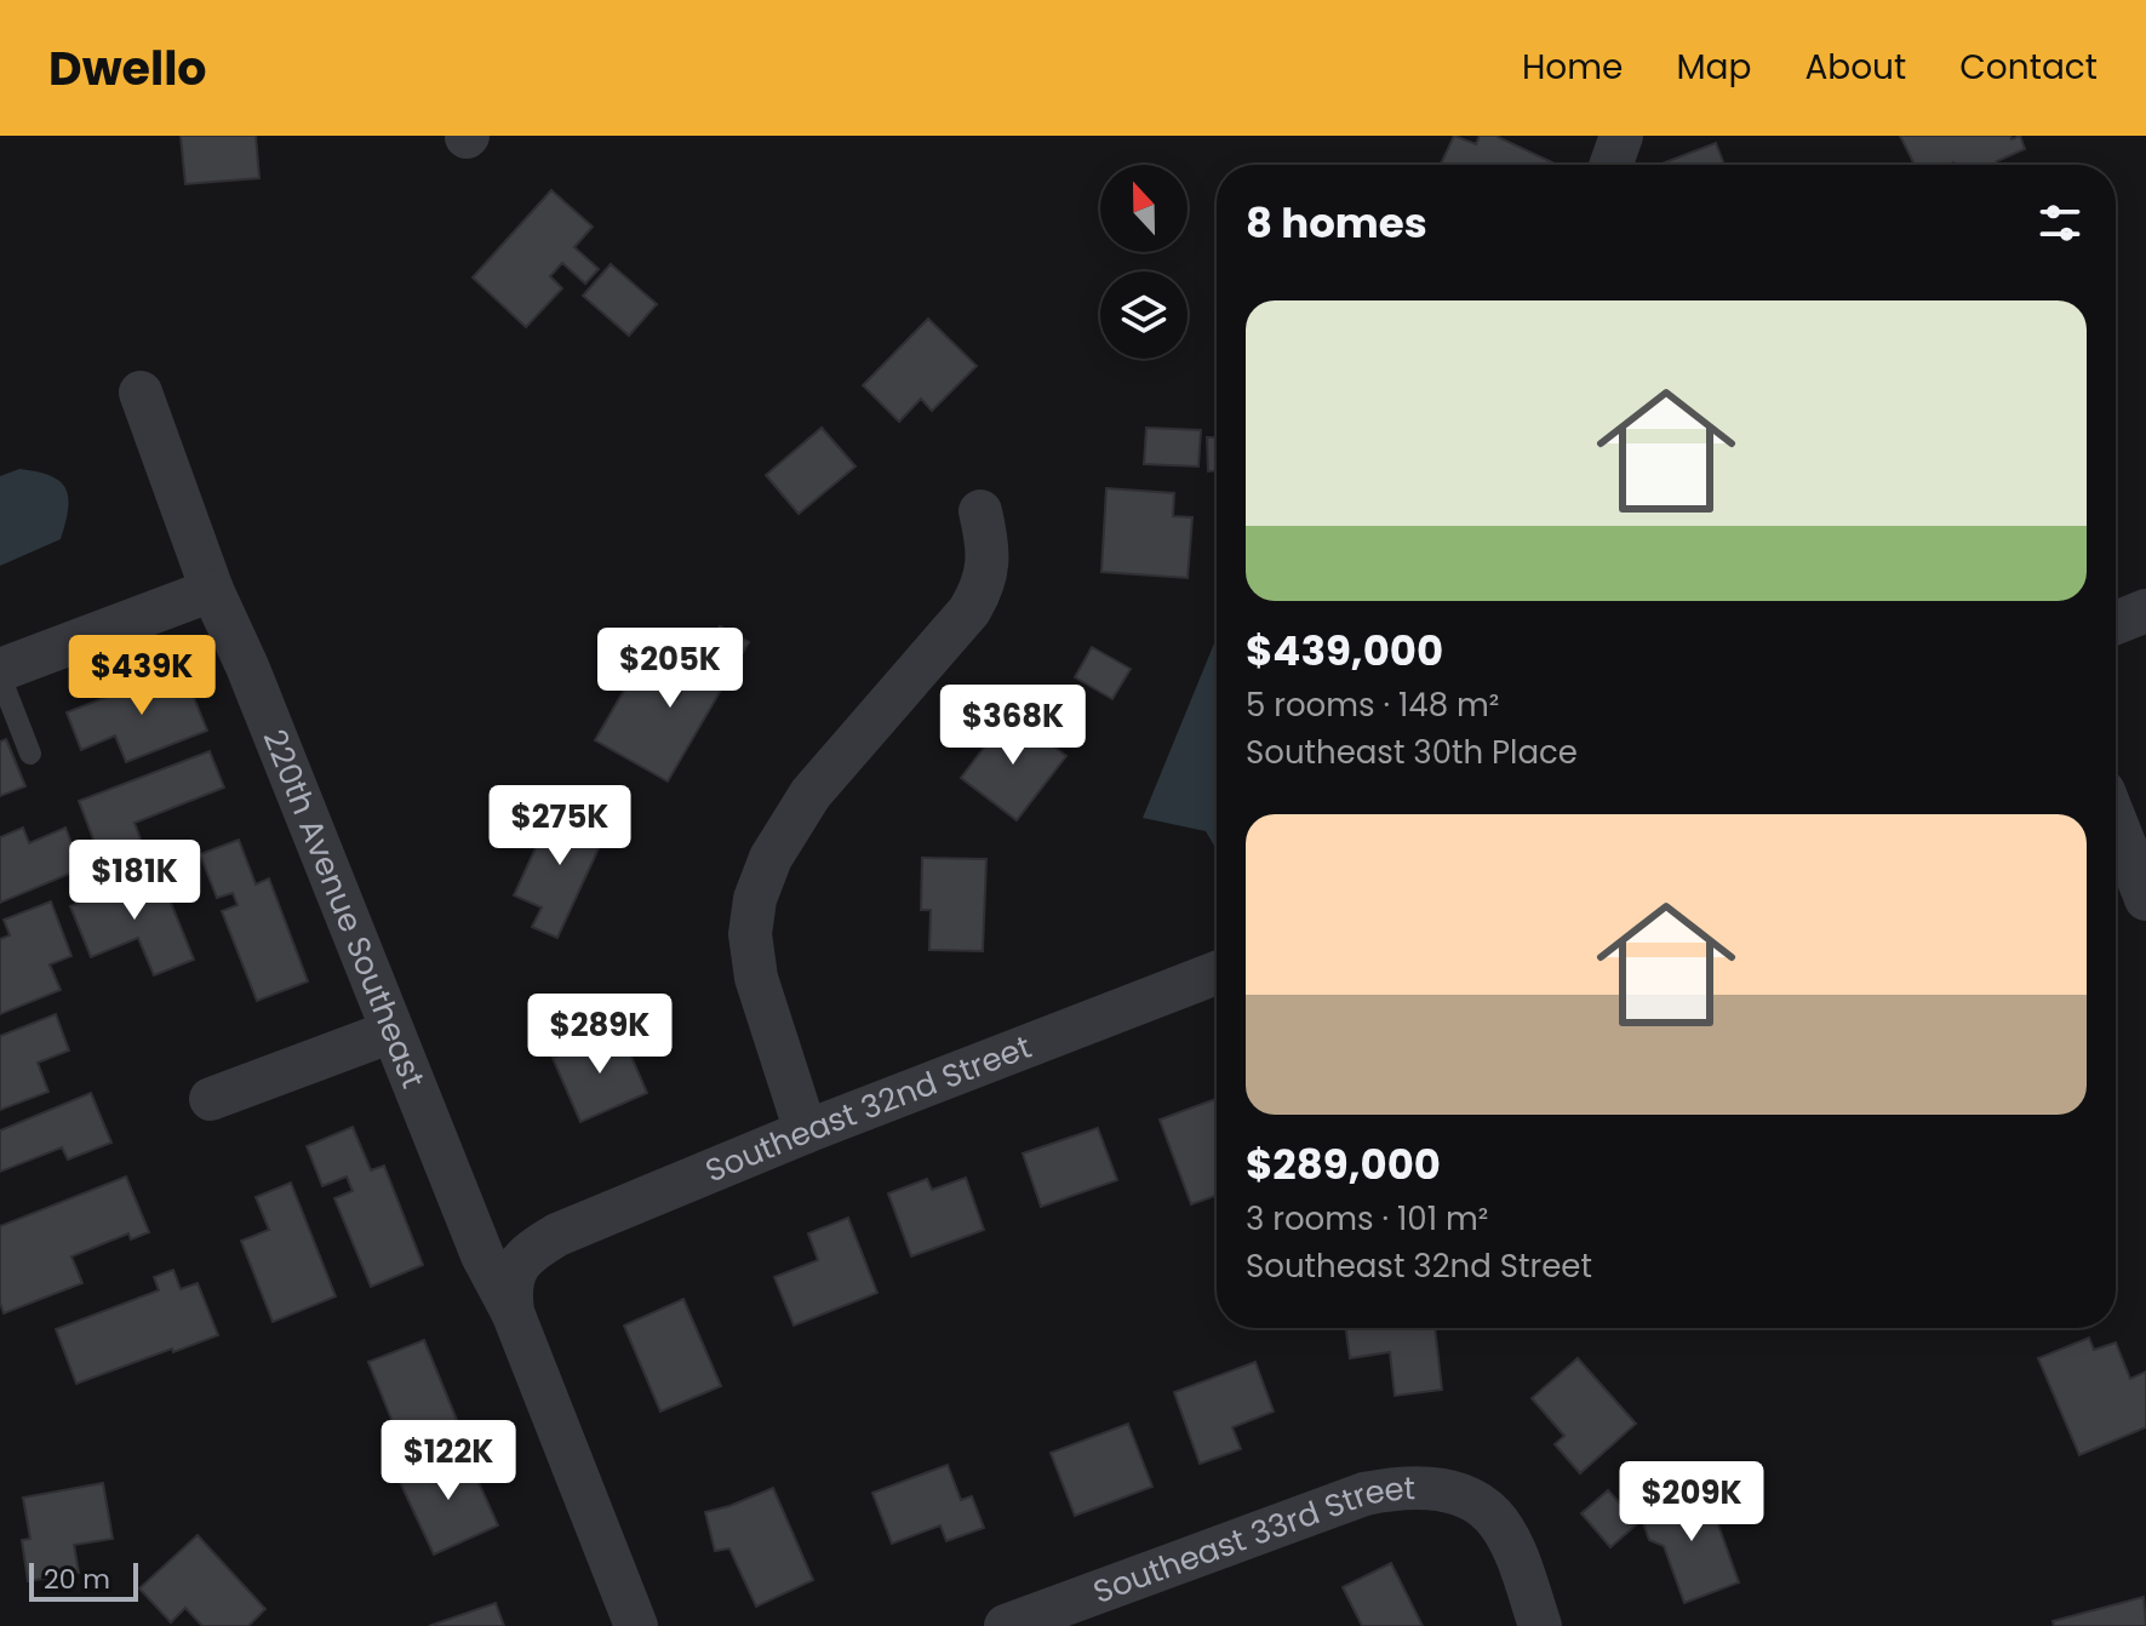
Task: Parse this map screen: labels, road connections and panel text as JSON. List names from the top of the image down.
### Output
{
  "streets": {
    "street": ["220th Avenue Southeast", "Southeast 32nd Street", "Southeast 33rd Street"]
  },
  "crossings": [
    ["220th Avenue Southeast", "Southeast 32nd Street"]
  ],
  "scale_bar": "20 m",
  "north": "top",
  "page": {
    "header": "Dwello",
    "nav": [
      "Home",
      "Map",
      "About",
      "Contact"
    ],
    "heading": "8 homes",
    "list": [
      {
        "name": "$439,000",
        "note": "5 rooms · 148 m² · Southeast 30th Place"
      },
      {
        "name": "$289,000",
        "note": "3 rooms · 101 m² · Southeast 32nd Street"
      }
    ],
    "price": [
      "$205K",
      "$439K",
      "$368K",
      "$275K",
      "$181K",
      "$289K",
      "$122K",
      "$209K"
    ],
    "scale": "20 m"
  }
}
